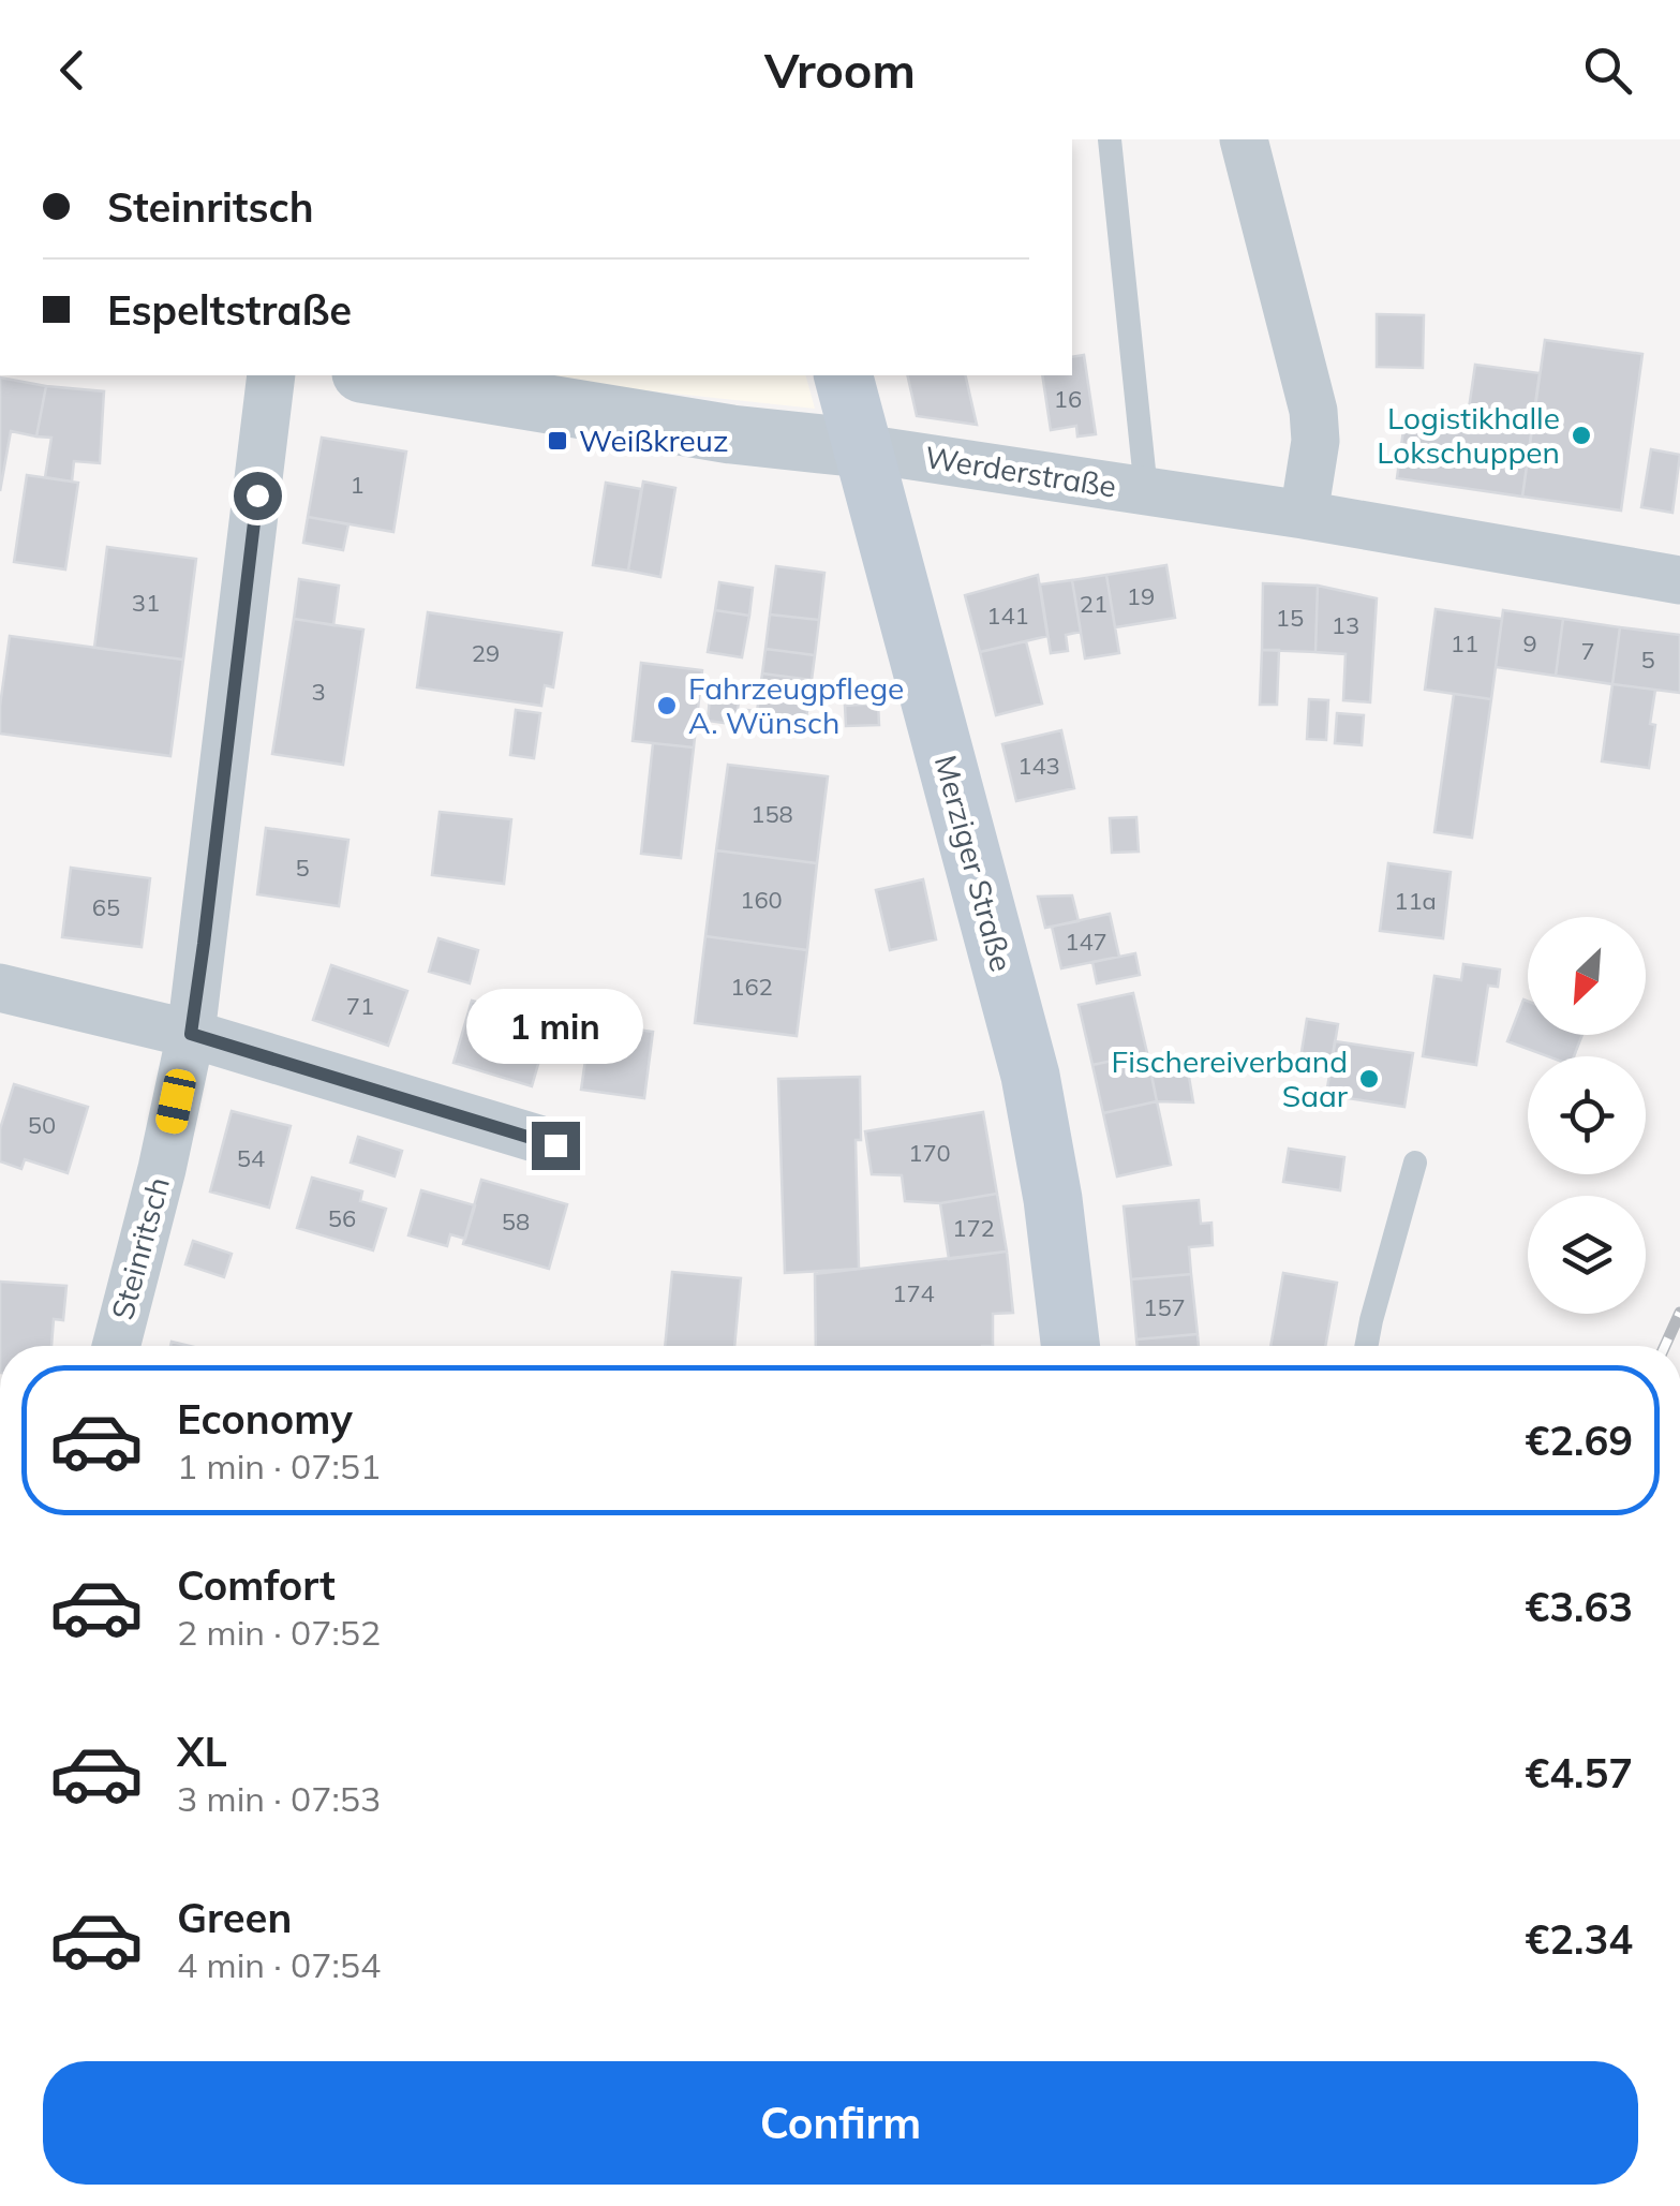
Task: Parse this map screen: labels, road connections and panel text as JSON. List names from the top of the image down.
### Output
{
  "streets": {
    "main road": ["Merziger Straße"],
    "street": ["Werderstraße", "Steinritsch"]
  },
  "crossings": [
    ["Werderstraße", "Merziger Straße"]
  ],
  "places": {
    "other": ["Logistikhalle Lokschuppen", "Fahrzeugpflege A. Wünsch", "Fischereiverband Saar"],
    "transit": ["Weißkreuz"]
  },
  "house_numbers": [
    "16",
    "1",
    "19",
    "31",
    "21",
    "141",
    "15",
    "13",
    "11",
    "9",
    "7",
    "29",
    "5",
    "3",
    "143",
    "158",
    "5",
    "160",
    "11a",
    "65",
    "147",
    "162",
    "71",
    "50",
    "170",
    "54",
    "56",
    "58",
    "172",
    "174",
    "157"
  ],
  "north": "bottom left",
  "page": {
    "header": "Vroom",
    "banner": ["Steinritsch", "Espeltstraße"],
    "bubble": "1 min",
    "list": [
      {
        "name": "Economy",
        "note": "1 min · 07:51",
        "value": "€2.69"
      },
      {
        "name": "Comfort",
        "note": "2 min · 07:52",
        "value": "€3.63"
      },
      {
        "name": "XL",
        "note": "3 min · 07:53",
        "value": "€4.57"
      },
      {
        "name": "Green",
        "note": "4 min · 07:54",
        "value": "€2.34"
      }
    ],
    "buttons": "Confirm"
  }
}
